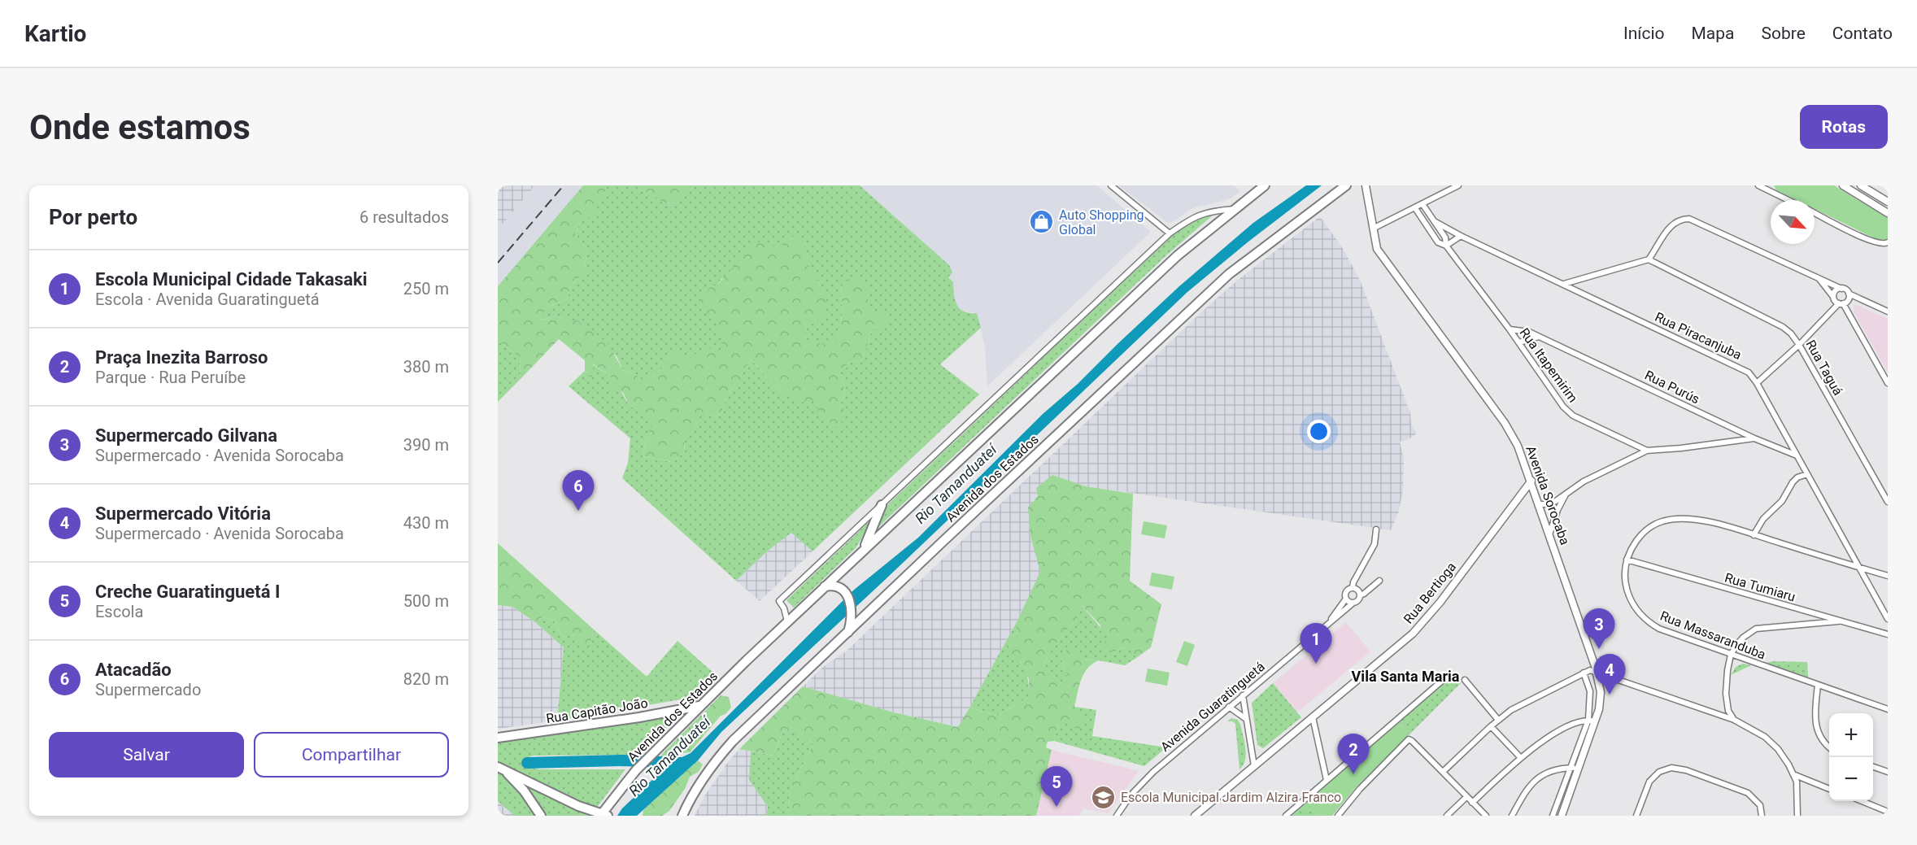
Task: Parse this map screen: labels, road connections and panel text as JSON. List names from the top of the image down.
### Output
{
  "streets": {
    "highway": ["Avenida dos Estados", "Rua Capitão João"],
    "street": [
      "Rua Piracanjuba",
      "Rua Itapemirim",
      "Rua Taguá",
      "Rua Purús",
      "Avenida Sorocaba",
      "Rua Tumiaru",
      "Rua Bertioga",
      "Rua Massaranduba",
      "Avenida Guaratinguetá"
    ]
  },
  "crossings": [
    ["Rua Piracanjuba", "Rua Itapemirim"],
    ["Rua Piracanjuba", "Rua Purús"],
    ["Rua Piracanjuba", "Rua Massaranduba"],
    ["Rua Itapemirim", "Rua Purús"],
    ["Avenida dos Estados", "Rua Capitão João"],
    ["Avenida Sorocaba", "Rua Bertioga"],
    ["Rua Tumiaru", "Rua Massaranduba"]
  ],
  "districts": ["Vila Santa Maria"],
  "water": ["Rio Tamanduateí"],
  "places": {
    "shop": ["Auto Shopping Global"],
    "school or university": ["Escola Municipal Jardim Alzira Franco"]
  },
  "north": "bottom right",
  "page": {
    "header": "Kartio",
    "nav": [
      "Início",
      "Mapa",
      "Sobre",
      "Contato"
    ],
    "buttons": [
      "Rotas",
      ["Salvar", "Compartilhar"]
    ],
    "title": "Onde estamos",
    "heading": ["Por perto", "6 resultados"],
    "list": [
      {
        "mark": "1",
        "name": "Escola Municipal Cidade Takasaki",
        "note": "Escola · Avenida Guaratinguetá",
        "value": "250 m"
      },
      {
        "mark": "2",
        "name": "Praça Inezita Barroso",
        "note": "Parque · Rua Peruíbe",
        "value": "380 m"
      },
      {
        "mark": "3",
        "name": "Supermercado Gilvana",
        "note": "Supermercado · Avenida Sorocaba",
        "value": "390 m"
      },
      {
        "mark": "4",
        "name": "Supermercado Vitória",
        "note": "Supermercado · Avenida Sorocaba",
        "value": "430 m"
      },
      {
        "mark": "5",
        "name": "Creche Guaratinguetá I",
        "note": "Escola",
        "value": "500 m"
      },
      {
        "mark": "6",
        "name": "Atacadão",
        "note": "Supermercado",
        "value": "820 m"
      }
    ],
    "pins": [
      "6",
      "3",
      "1",
      "4",
      "2",
      "5"
    ],
    "map_buttons": ["+", "−"]
  }
}
